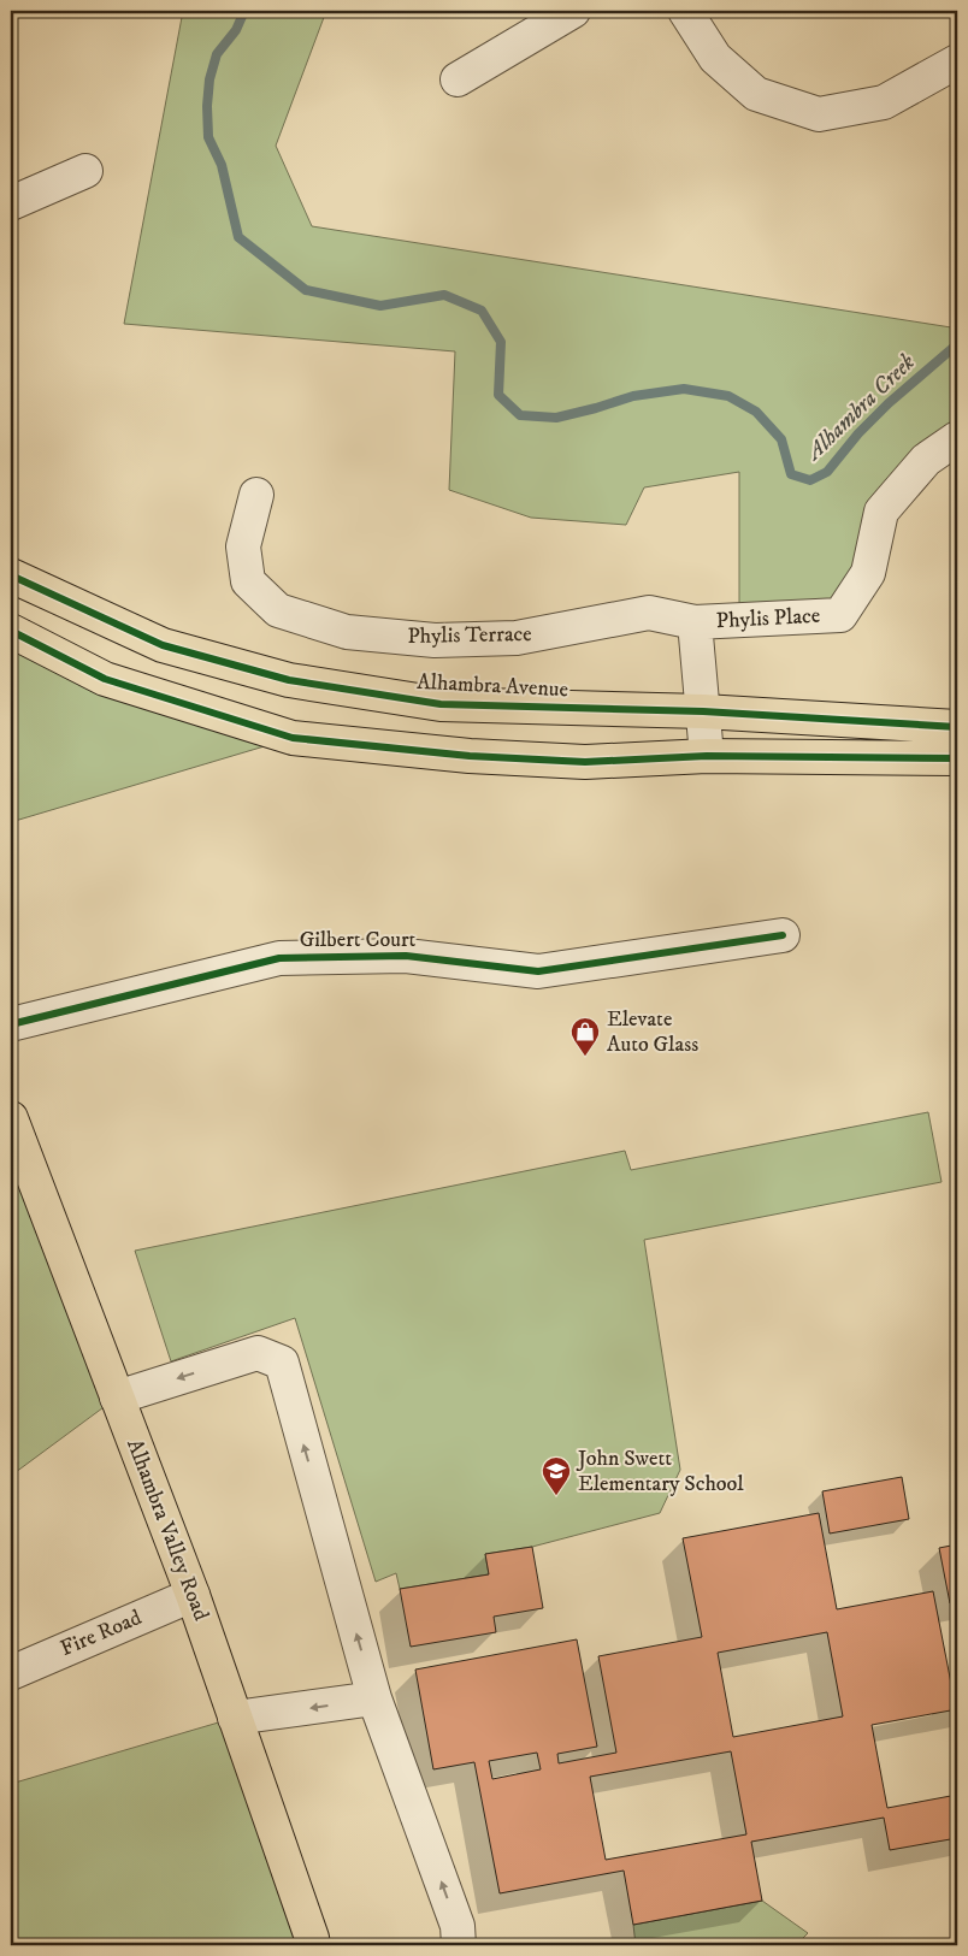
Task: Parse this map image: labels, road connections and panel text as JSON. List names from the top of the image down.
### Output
{
  "streets": {
    "main road": ["Alhambra Avenue", "Alhambra Valley Road"],
    "street": [
      "Phylis Place",
      "Phylis Terrace",
      "Gilbert Court",
      "Fire Road"
    ]
  },
  "crossings": [
    ["Phylis Place", "Phylis Terrace"],
    ["Alhambra Valley Road", "Fire Road"]
  ],
  "water": ["Alhambra Creek"],
  "places": {
    "shop": ["Elevate Auto Glass"],
    "school or university": ["John Swett Elementary School"]
  }
}
